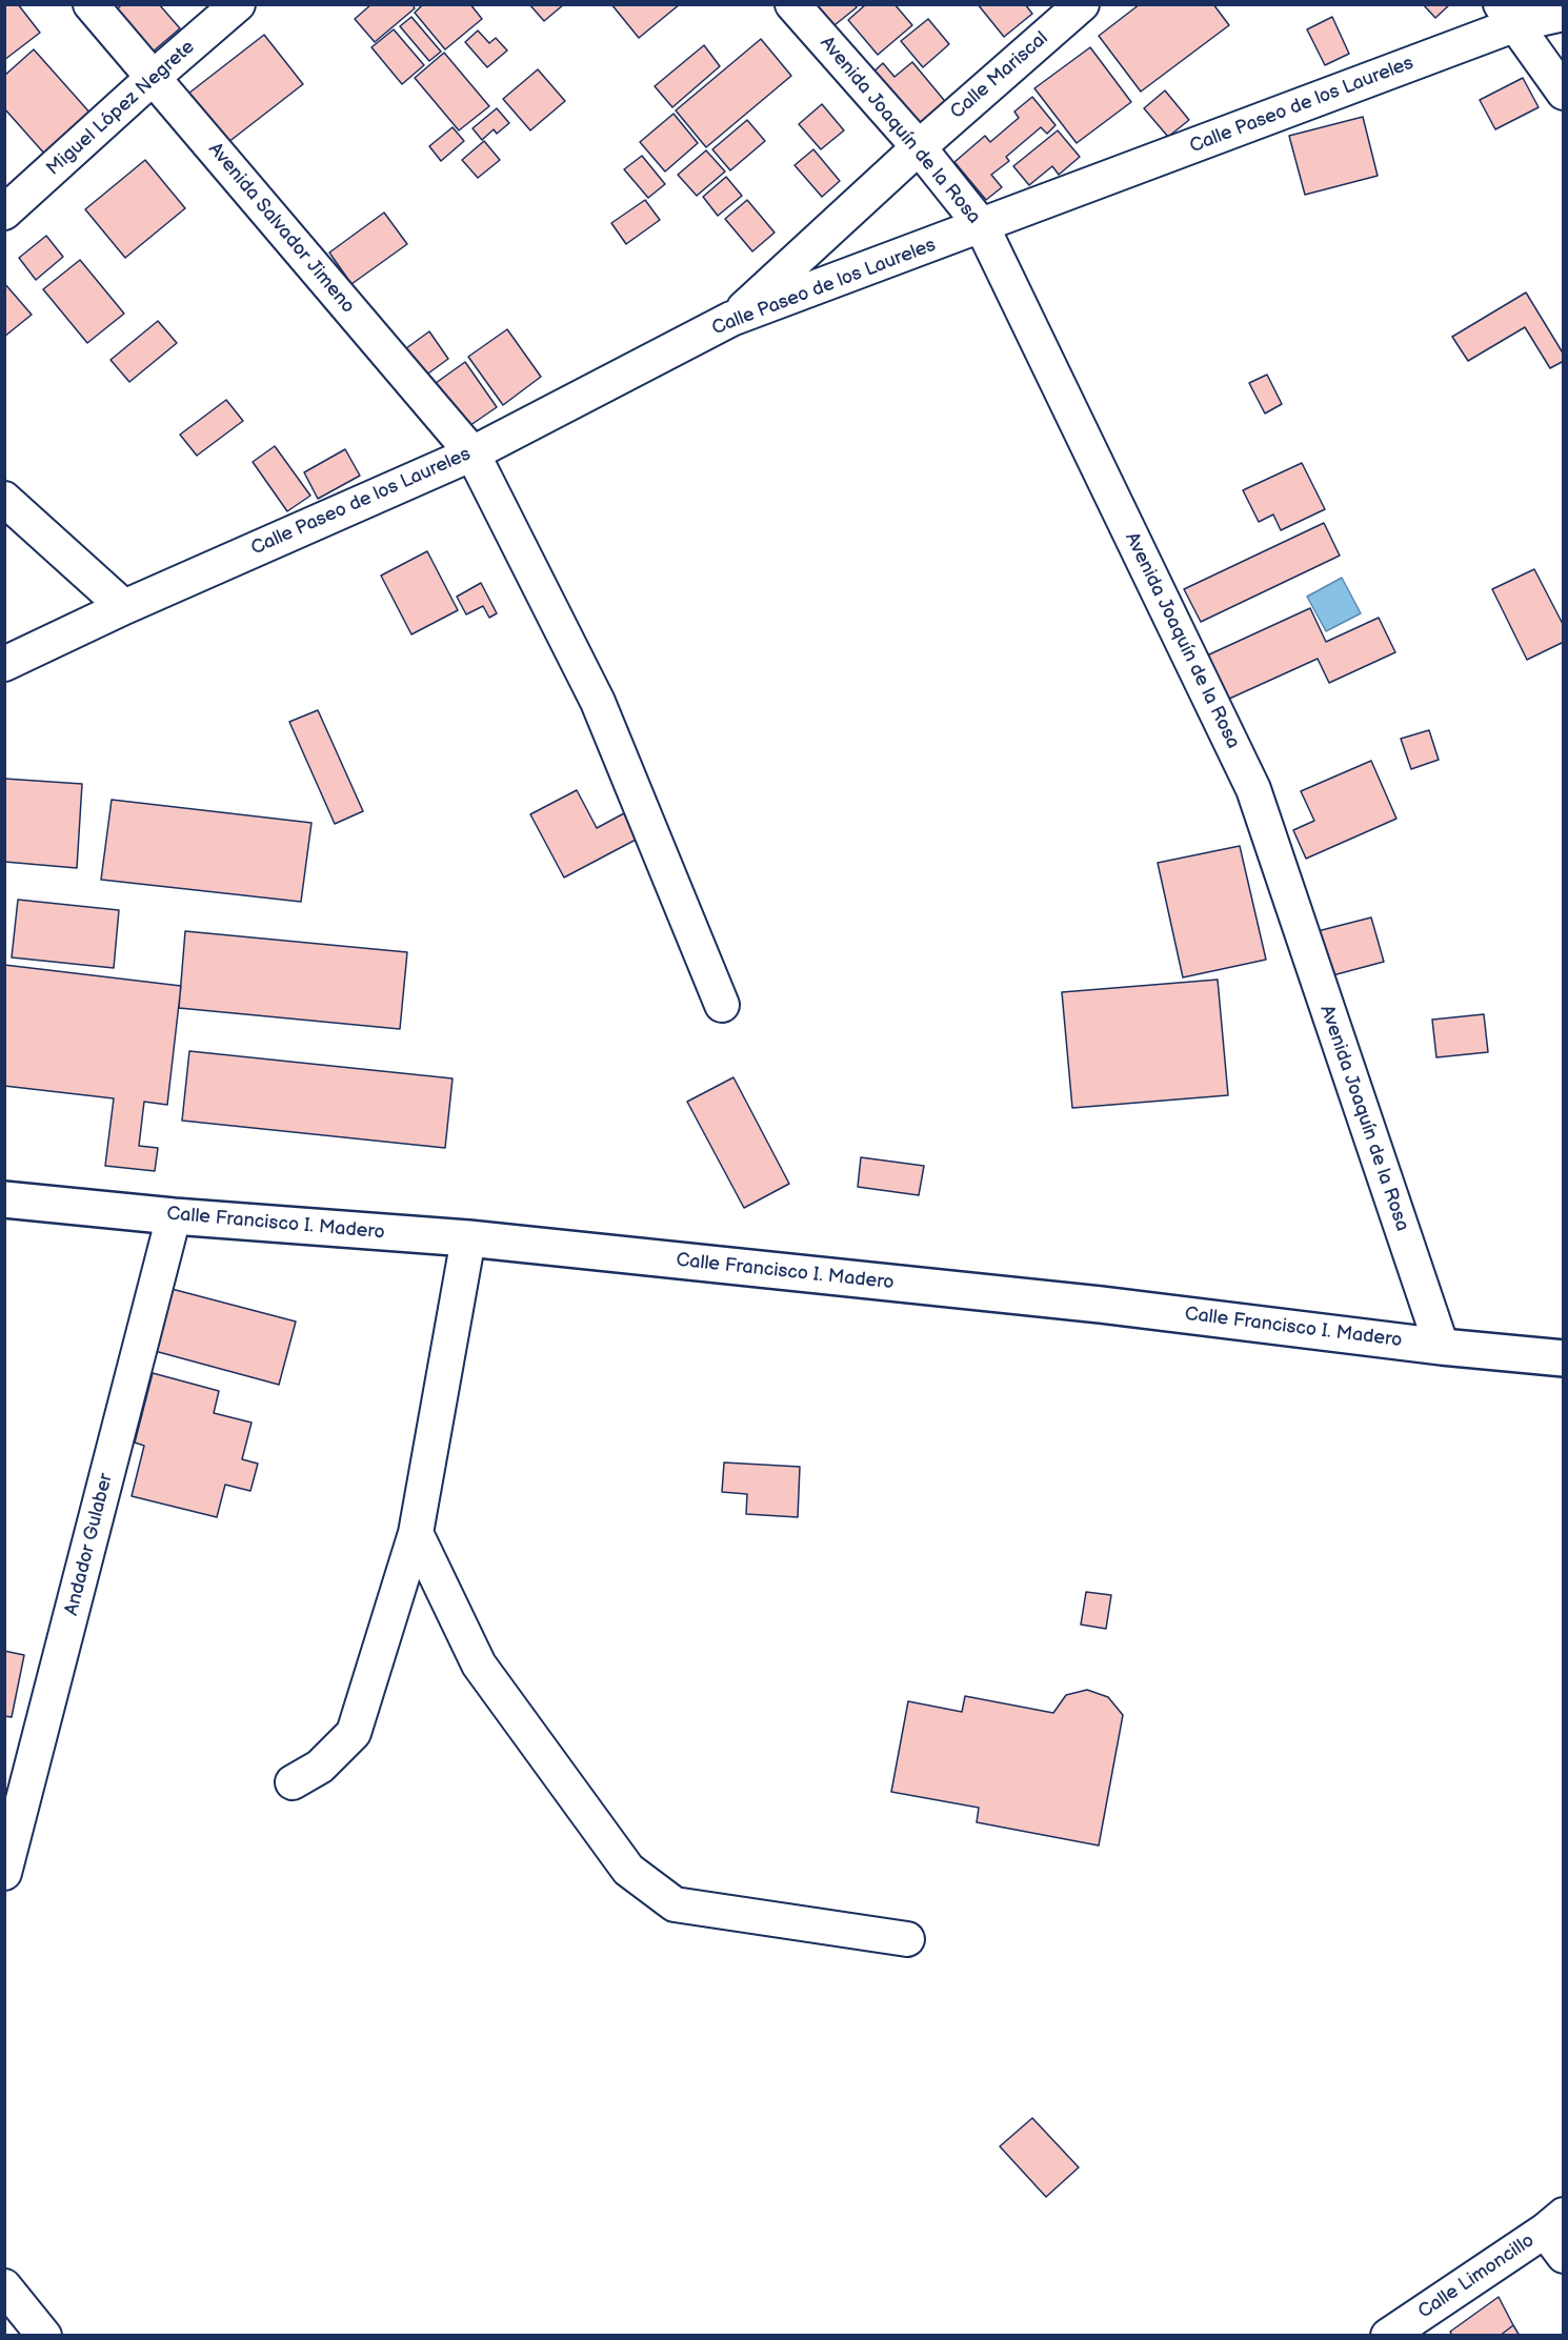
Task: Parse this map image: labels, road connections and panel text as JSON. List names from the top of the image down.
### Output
{
  "streets": {
    "main road": ["Calle Francisco I. Madero"],
    "street": [
      "Calle Mariscal",
      "Calle Paseo de los Laureles",
      "Miguel López Negrete",
      "Avenida Joaquín de la Rosa",
      "Avenida Salvador Jimeno",
      "Andador Gulaber",
      "Calle Limoncillo"
    ]
  },
  "crossings": [
    ["Calle Mariscal", "Calle Paseo de los Laureles"],
    ["Calle Mariscal", "Avenida Joaquín de la Rosa"],
    ["Calle Paseo de los Laureles", "Avenida Joaquín de la Rosa"],
    ["Calle Paseo de los Laureles", "Avenida Salvador Jimeno"],
    ["Miguel López Negrete", "Avenida Salvador Jimeno"],
    ["Avenida Joaquín de la Rosa", "Calle Francisco I. Madero"],
    ["Calle Francisco I. Madero", "Andador Gulaber"]
  ]
}
